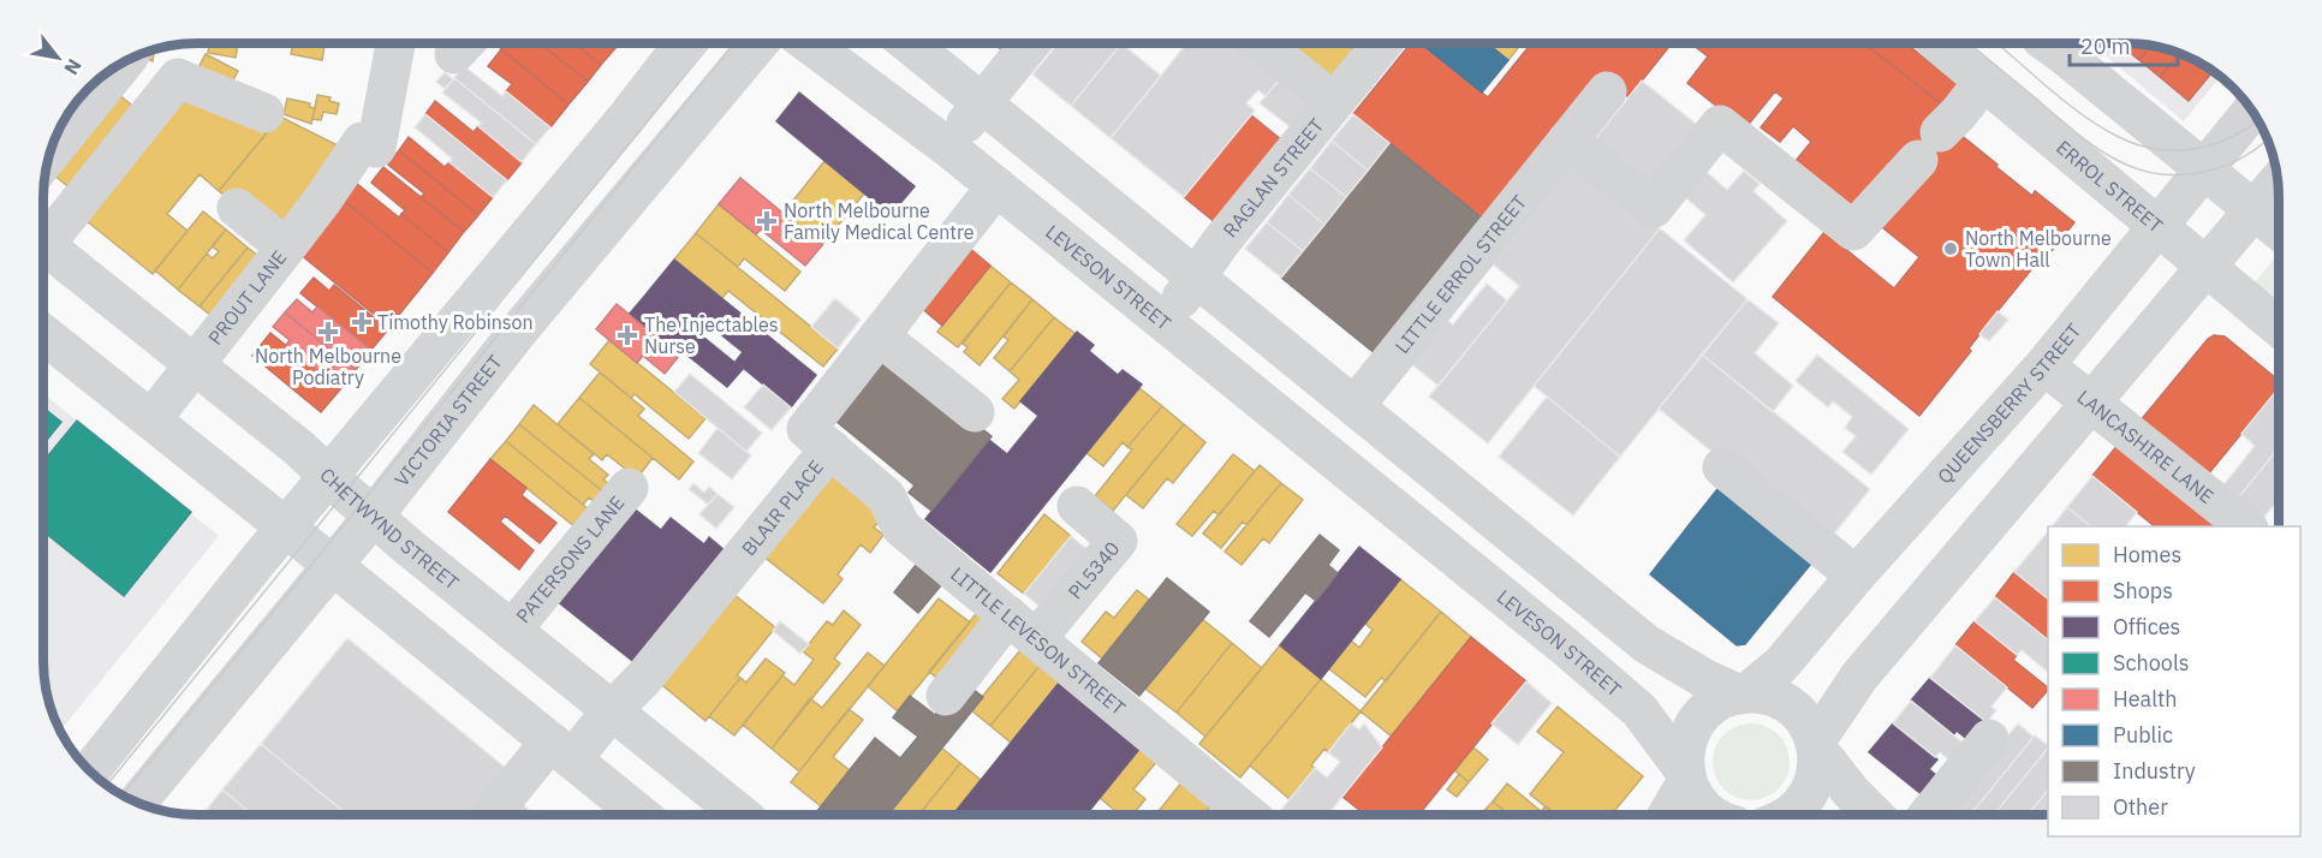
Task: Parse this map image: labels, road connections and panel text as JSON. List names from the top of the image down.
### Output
{
  "streets": {
    "street": [
      "RAGLAN STREET",
      "ERROL STREET",
      "LITTLE ERROL STREET",
      "LEVESON STREET",
      "PROUT LANE",
      "QUEENSBERRY STREET",
      "VICTORIA STREET",
      "LANCASHIRE LANE",
      "BLAIR PLACE",
      "CHETWYND STREET",
      "PATERSONS LANE",
      "PL5340",
      "LITTLE LEVESON STREET"
    ]
  },
  "crossings": [
    ["RAGLAN STREET", "LEVESON STREET"],
    ["ERROL STREET", "QUEENSBERRY STREET"],
    ["LEVESON STREET", "QUEENSBERRY STREET"],
    ["LEVESON STREET", "BLAIR PLACE"],
    ["PROUT LANE", "CHETWYND STREET"],
    ["QUEENSBERRY STREET", "LANCASHIRE LANE"],
    ["VICTORIA STREET", "CHETWYND STREET"],
    ["BLAIR PLACE", "CHETWYND STREET"],
    ["BLAIR PLACE", "LITTLE LEVESON STREET"],
    ["CHETWYND STREET", "PATERSONS LANE"],
    ["PL5340", "LITTLE LEVESON STREET"]
  ],
  "places": {
    "health": [
      "North Melbourne Family Medical Centre",
      "Timothy Robinson",
      "North Melbourne Podiatry",
      "The Injectables Nurse"
    ],
    "other": ["North Melbourne Town Hall"]
  },
  "legend": [
    "Homes",
    "Shops",
    "Offices",
    "Schools",
    "Health",
    "Public",
    "Industry",
    "Other"
  ],
  "scale_bar": "20 m",
  "north": "bottom right"
}
